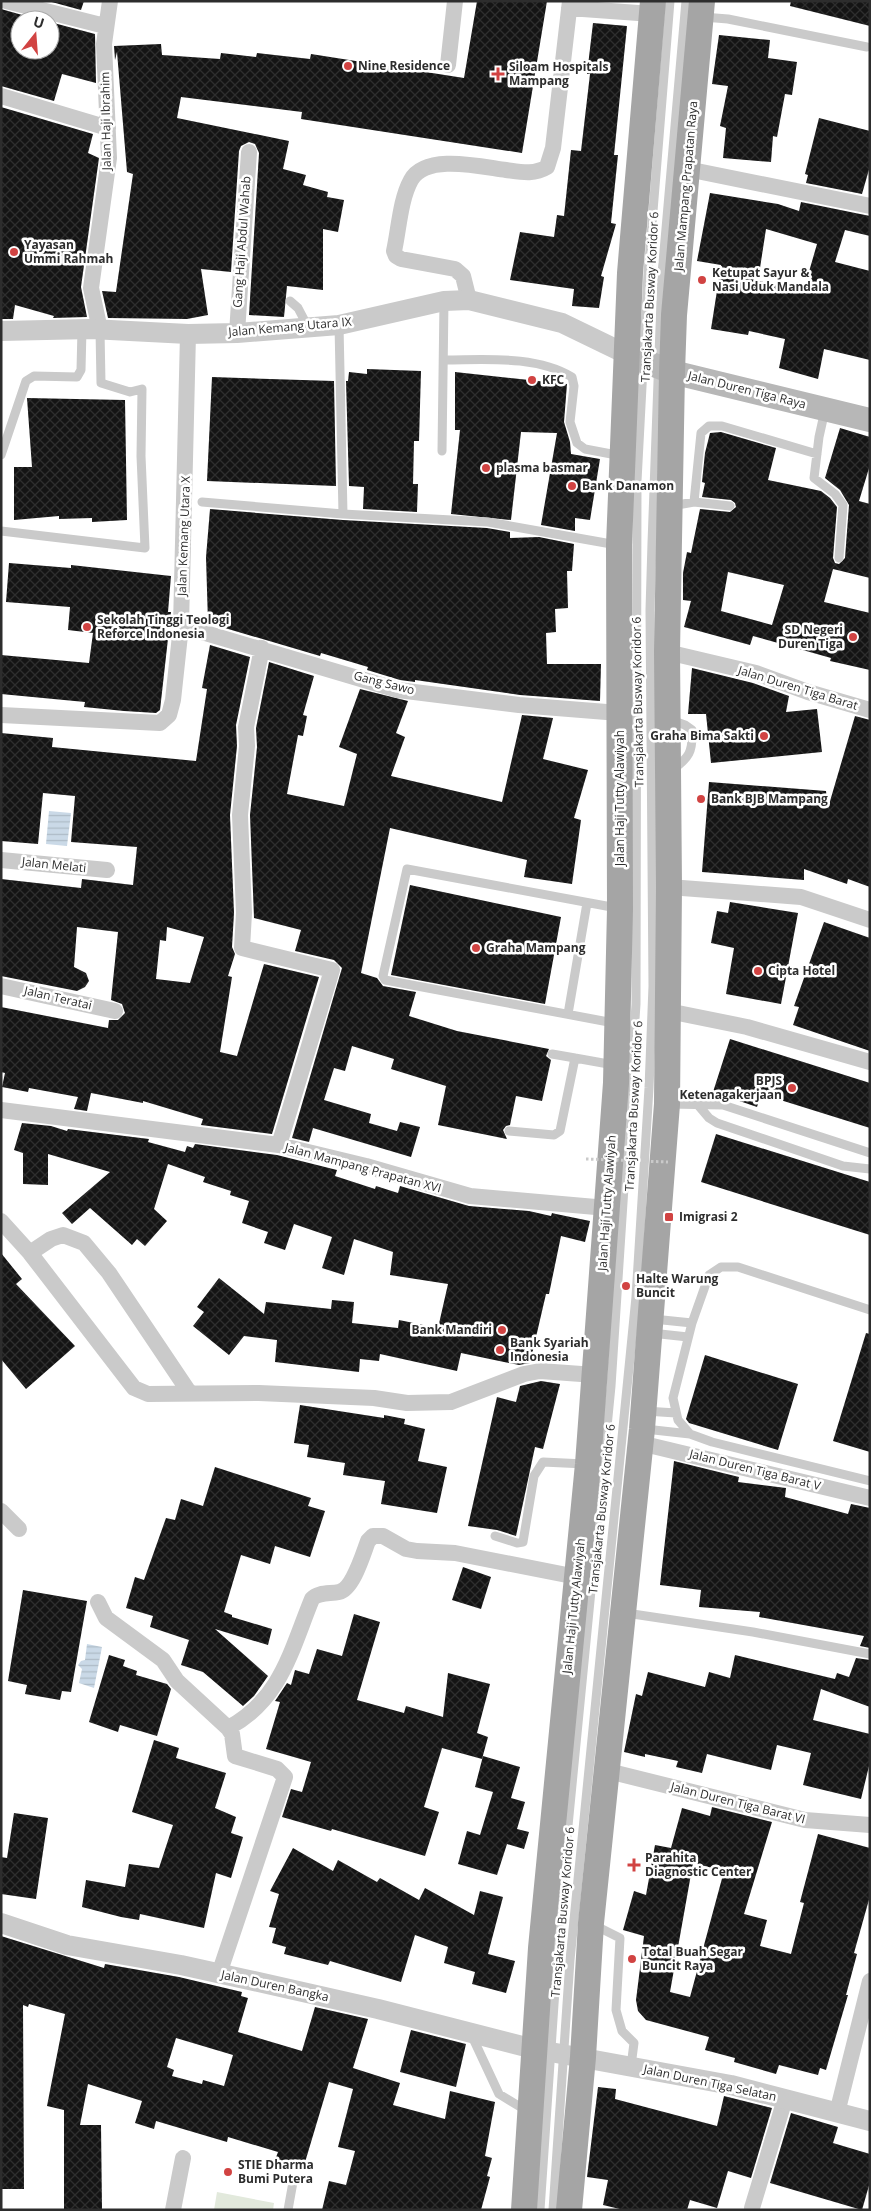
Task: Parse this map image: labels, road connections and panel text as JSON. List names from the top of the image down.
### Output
{
  "streets": {
    "main road": ["Jalan Mampang Prapatan Raya", "Jalan Duren Tiga Raya", "Jalan Haji Tutty Alawiyah"],
    "street": [
      "Jalan Haji Ibrahim",
      "Gang Haji Abdul Wahab",
      "Jalan Kemang Utara IX",
      "Jalan Kemang Utara X",
      "Gang Sawo",
      "Jalan Duren Tiga Barat",
      "Jalan Melati",
      "Jalan Teratai",
      "Jalan Mampang Prapatan XVI",
      "Jalan Duren Tiga Barat V",
      "Jalan Duren Tiga Barat VI",
      "Jalan Duren Bangka",
      "Jalan Duren Tiga Selatan"
    ],
    "lane": ["Transjakarta Busway Koridor 6"]
  },
  "crossings": [
    ["Jalan Haji Ibrahim", "Jalan Kemang Utara IX"],
    ["Jalan Mampang Prapatan Raya", "Transjakarta Busway Koridor 6"],
    ["Jalan Mampang Prapatan Raya", "Jalan Kemang Utara IX"],
    ["Jalan Mampang Prapatan Raya", "Jalan Duren Tiga Raya"],
    ["Jalan Mampang Prapatan Raya", "Jalan Haji Tutty Alawiyah"],
    ["Gang Haji Abdul Wahab", "Jalan Kemang Utara IX"],
    ["Transjakarta Busway Koridor 6", "Jalan Kemang Utara IX"],
    ["Transjakarta Busway Koridor 6", "Jalan Duren Tiga Raya"],
    ["Transjakarta Busway Koridor 6", "Jalan Haji Tutty Alawiyah"],
    ["Transjakarta Busway Koridor 6", "Jalan Duren Bangka"],
    ["Transjakarta Busway Koridor 6", "Jalan Duren Tiga Selatan"],
    ["Jalan Kemang Utara IX", "Jalan Duren Tiga Raya"],
    ["Jalan Kemang Utara IX", "Jalan Kemang Utara X"],
    ["Jalan Kemang Utara IX", "Jalan Haji Tutty Alawiyah"],
    ["Jalan Duren Tiga Raya", "Jalan Haji Tutty Alawiyah"],
    ["Gang Sawo", "Jalan Haji Tutty Alawiyah"],
    ["Jalan Haji Tutty Alawiyah", "Jalan Mampang Prapatan XVI"],
    ["Jalan Haji Tutty Alawiyah", "Jalan Duren Bangka"],
    ["Jalan Haji Tutty Alawiyah", "Jalan Duren Tiga Selatan"],
    ["Jalan Duren Bangka", "Jalan Duren Tiga Selatan"]
  ],
  "places": {
    "other": [
      "Nine Residence",
      "Yayasan Ummi Rahmah",
      "Ketupat Sayur & Nasi Uduk Mandala",
      "KFC",
      "plasma basmar",
      "Bank Danamon",
      "Sekolah Tinggi Teologi Reforce Indonesia",
      "SD Negeri Duren Tiga",
      "Graha Bima Sakti",
      "Bank BJB Mampang",
      "Graha Mampang",
      "Cipta Hotel",
      "BPJS Ketenagakerjaan",
      "Halte Warung Buncit",
      "Bank Mandiri",
      "Bank Syariah Indonesia",
      "Total Buah Segar Buncit Raya",
      "STIE Dharma Bumi Putera"
    ],
    "health": ["Siloam Hospitals Mampang", "Parahita Diagnostic Center"],
    "transit": ["Imigrasi 2"]
  },
  "north": "top"
}
